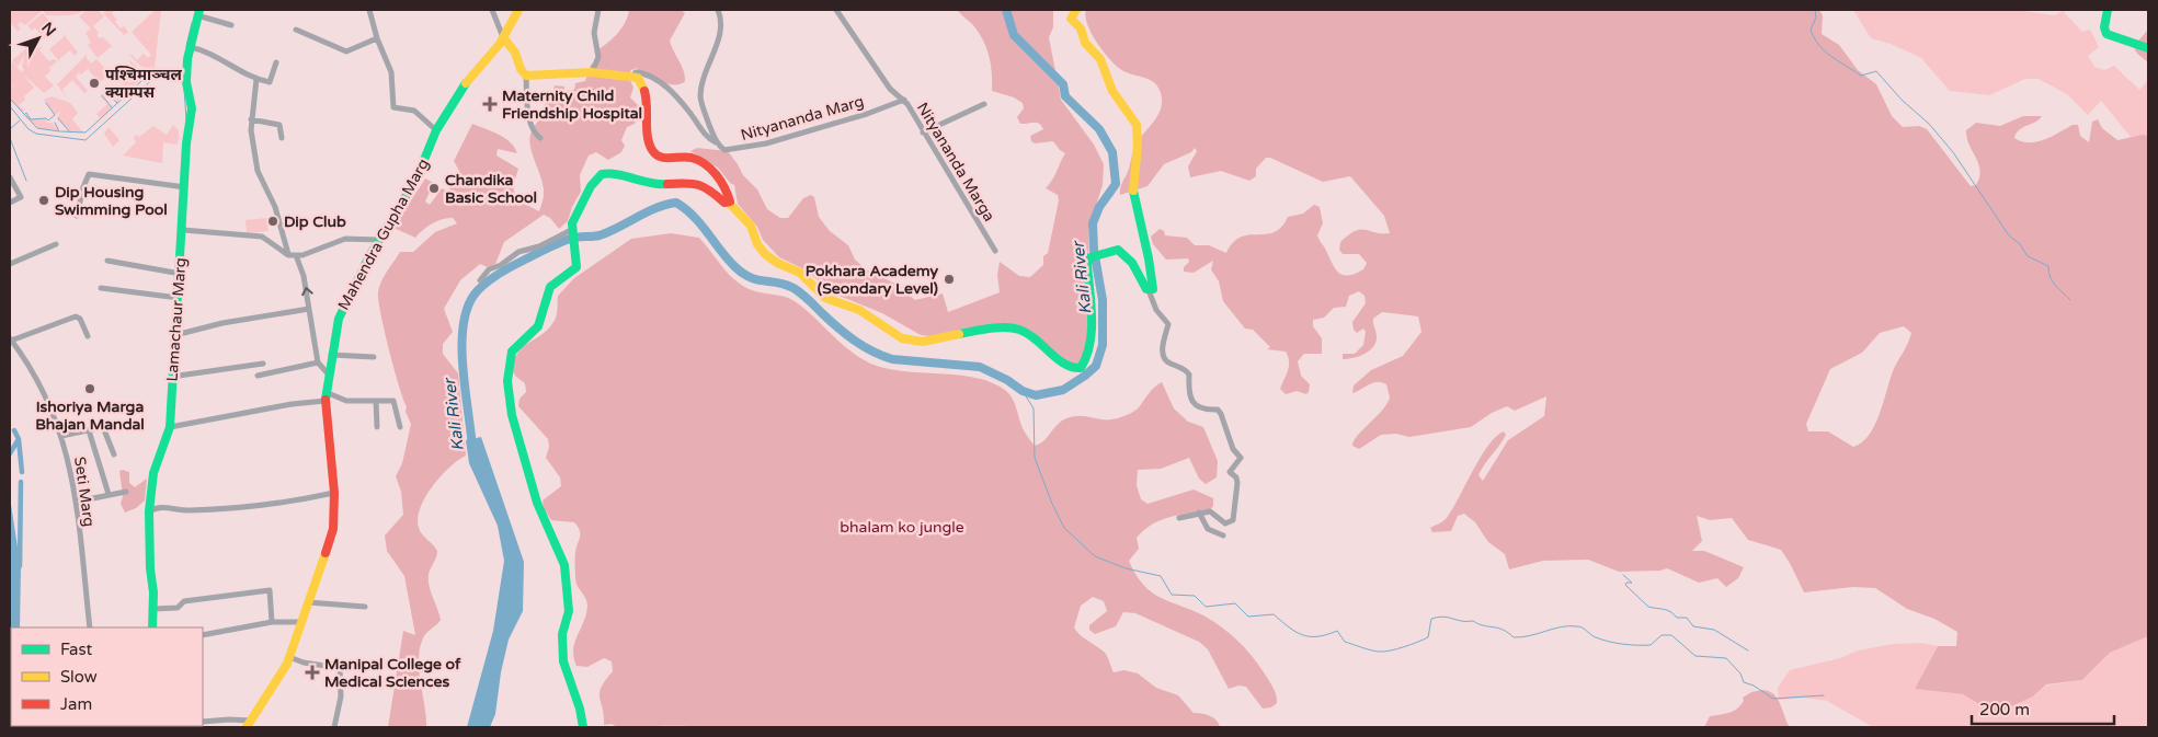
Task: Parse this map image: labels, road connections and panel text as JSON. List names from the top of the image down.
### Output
{
  "streets": {
    "main road": ["Mahendra Gupha Marg", "Lamachaur Marg"],
    "street": ["Nityananda Marg", "Nityananda Marga", "Seti Marg"]
  },
  "crossings": [
    ["Nityananda Marg", "Nityananda Marga"]
  ],
  "water": ["Kali River"],
  "parks": ["bhalam ko jungle"],
  "places": {
    "other": [
      "पश्‍चिमाञ्‍चल क्याम्पस",
      "Chandika Basic School",
      "Dip Housing Swimming Pool",
      "Dip Club",
      "Pokhara Academy (Seondary Level)",
      "Ishoriya Marga Bhajan Mandal"
    ],
    "health": ["Maternity Child Friendship Hospital", "Manipal College of Medical Sciences"]
  },
  "legend": ["Fast", "Slow", "Jam"],
  "scale_bar": "200 m",
  "north": "top right"
}
